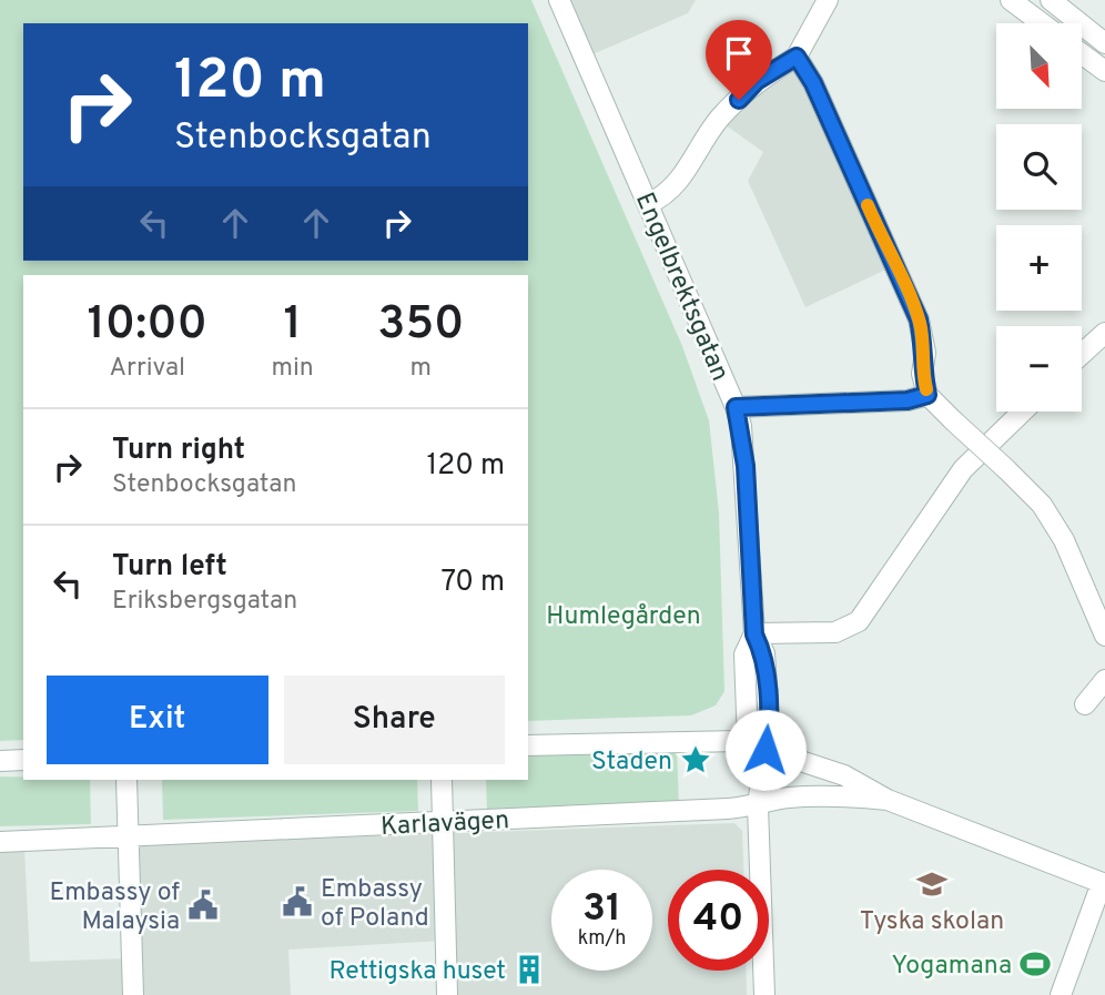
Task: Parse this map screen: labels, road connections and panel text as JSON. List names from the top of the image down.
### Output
{
  "streets": {
    "street": ["Engelbrektsgatan", "Karlavägen"]
  },
  "crossings": [
    ["Engelbrektsgatan", "Karlavägen"]
  ],
  "parks": ["Humlegården"],
  "places": {
    "place": ["Staden"],
    "school or university": ["Tyska skolan"],
    "public building": ["Embassy of Poland", "Embassy of Malaysia"],
    "sports": ["Yogamana"],
    "building": ["Rettigska huset"]
  },
  "north": "bottom right",
  "page": {
    "map_buttons": ["+", "−"],
    "turn": ["120 m", "Stenbocksgatan"],
    "eta": [
      "10:00",
      "Arrival",
      "1",
      "min",
      "350",
      "m"
    ],
    "list": [
      {
        "name": "Turn right",
        "note": "Stenbocksgatan",
        "value": "120 m"
      },
      {
        "name": "Turn left",
        "note": "Eriksbergsgatan",
        "value": "70 m"
      }
    ],
    "buttons": ["Exit", "Share"],
    "speed": "31 km/h",
    "limit": "40"
  }
}
